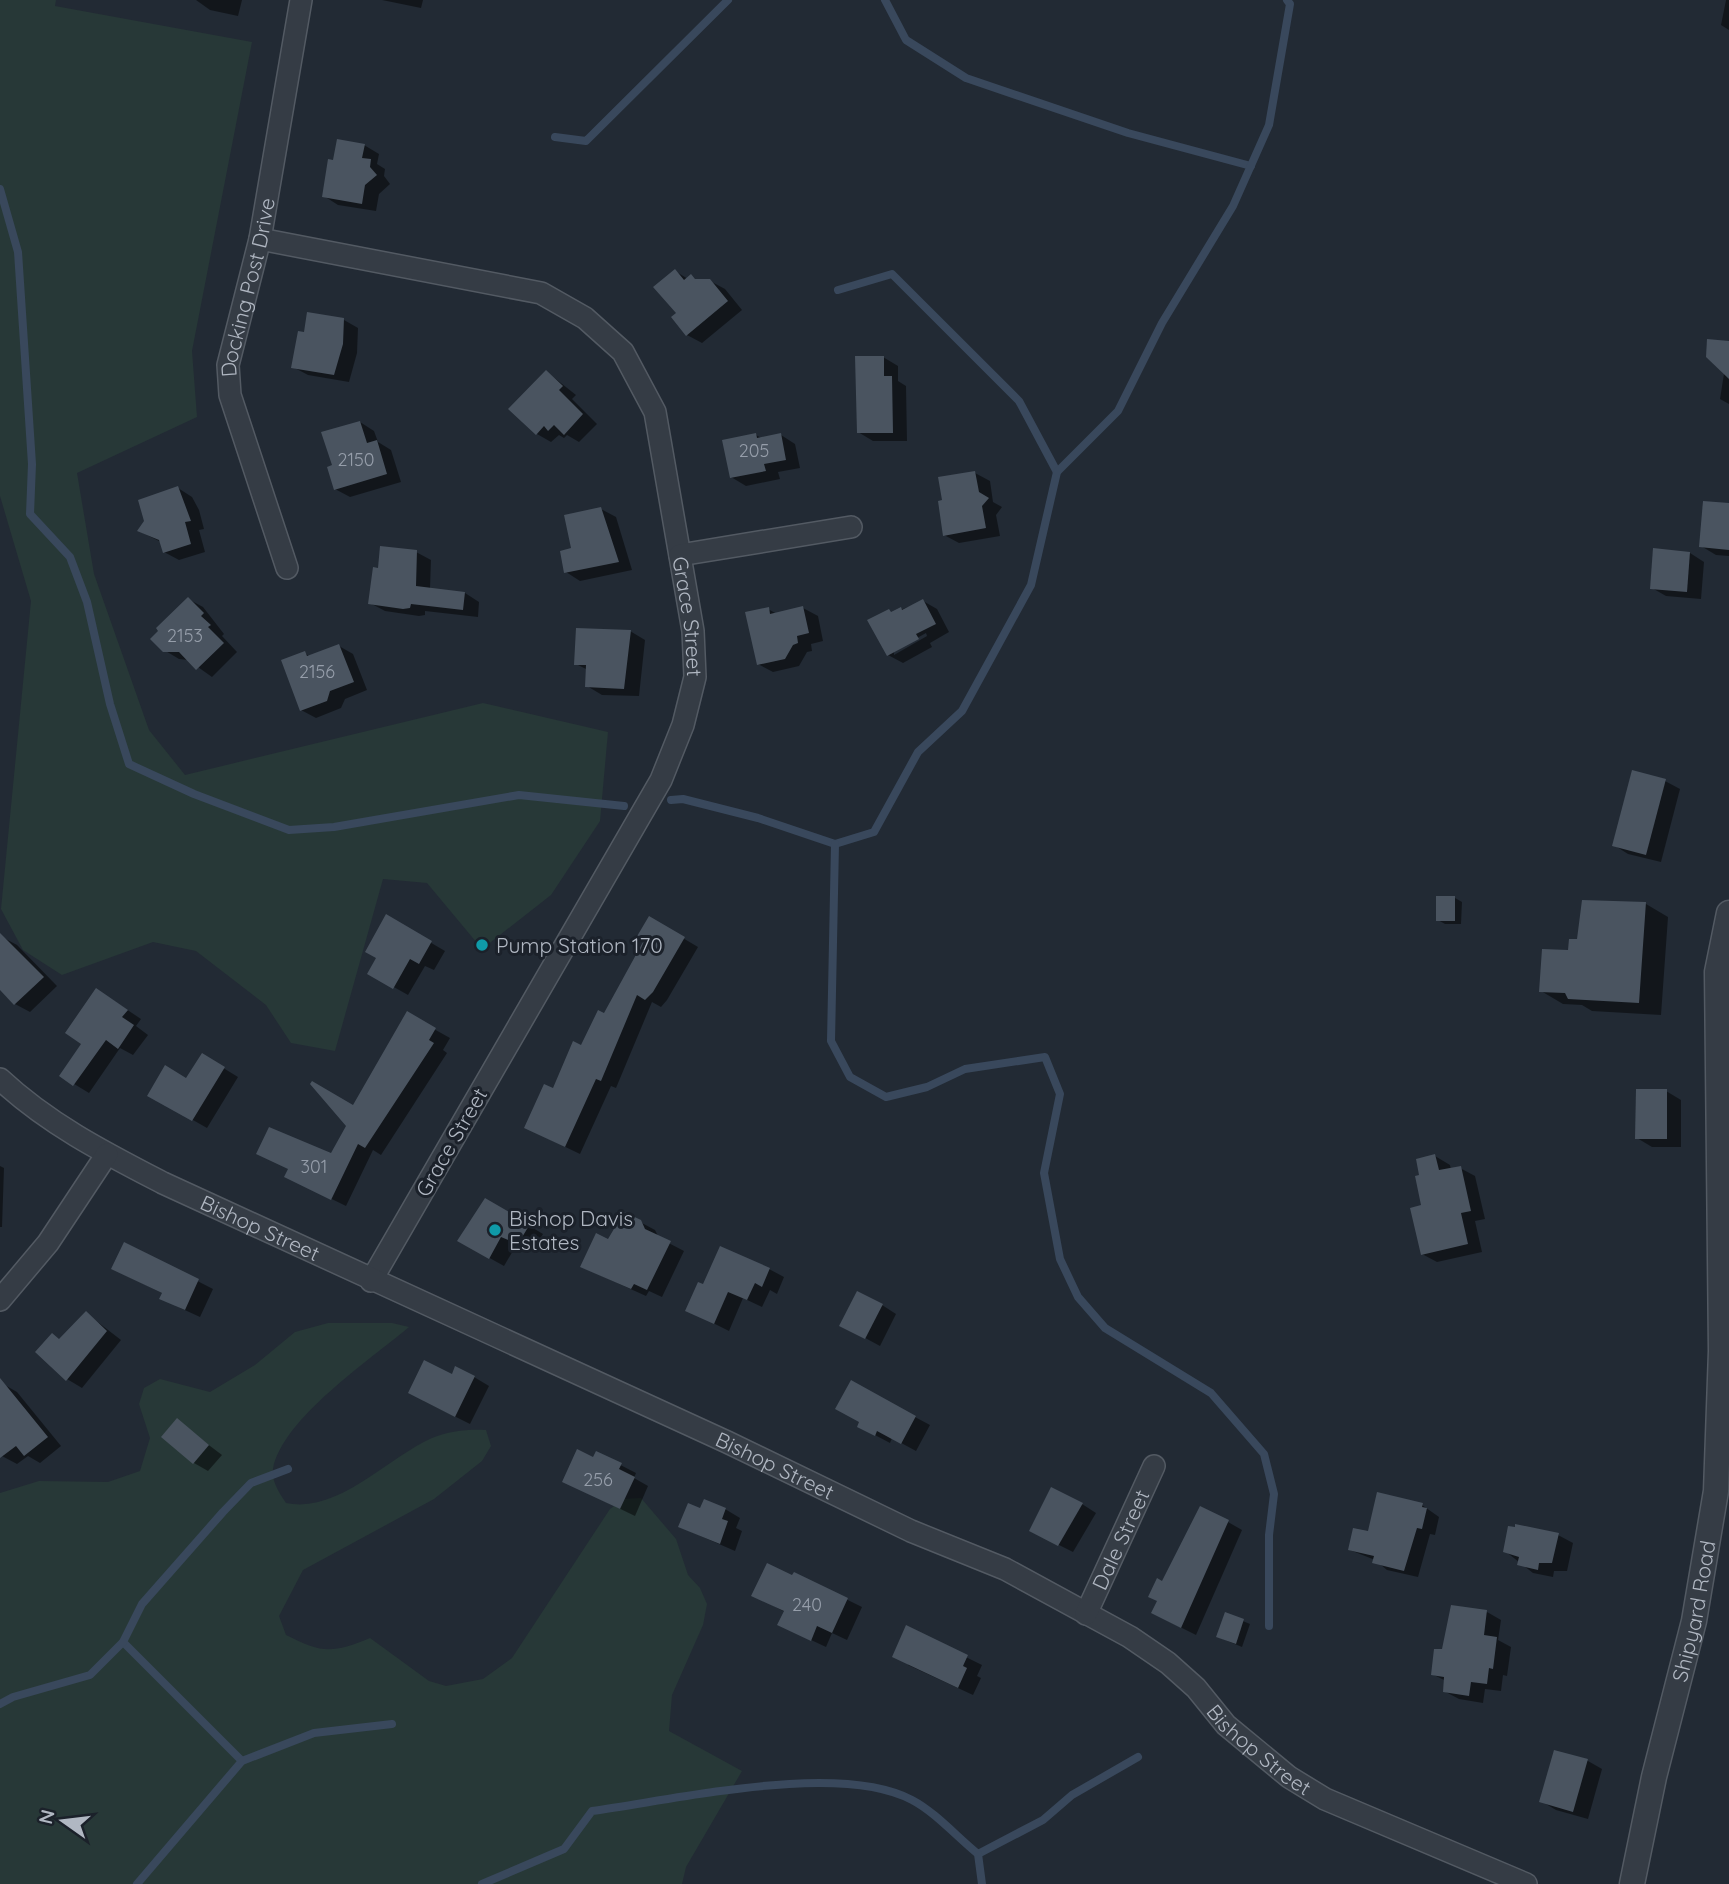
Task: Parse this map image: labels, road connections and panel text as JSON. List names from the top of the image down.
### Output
{
  "streets": {
    "street": [
      "Docking Post Drive",
      "Grace Street",
      "Bishop Street",
      "Dale Street",
      "Shipyard Road"
    ]
  },
  "crossings": [
    ["Docking Post Drive", "Grace Street"],
    ["Grace Street", "Bishop Street"],
    ["Bishop Street", "Dale Street"]
  ],
  "places": ["Pump Station 170", "Bishop Davis Estates"],
  "house_numbers": [
    "205",
    "2150",
    "2153",
    "2156",
    "301",
    "256",
    "240"
  ],
  "north": "left"
}
